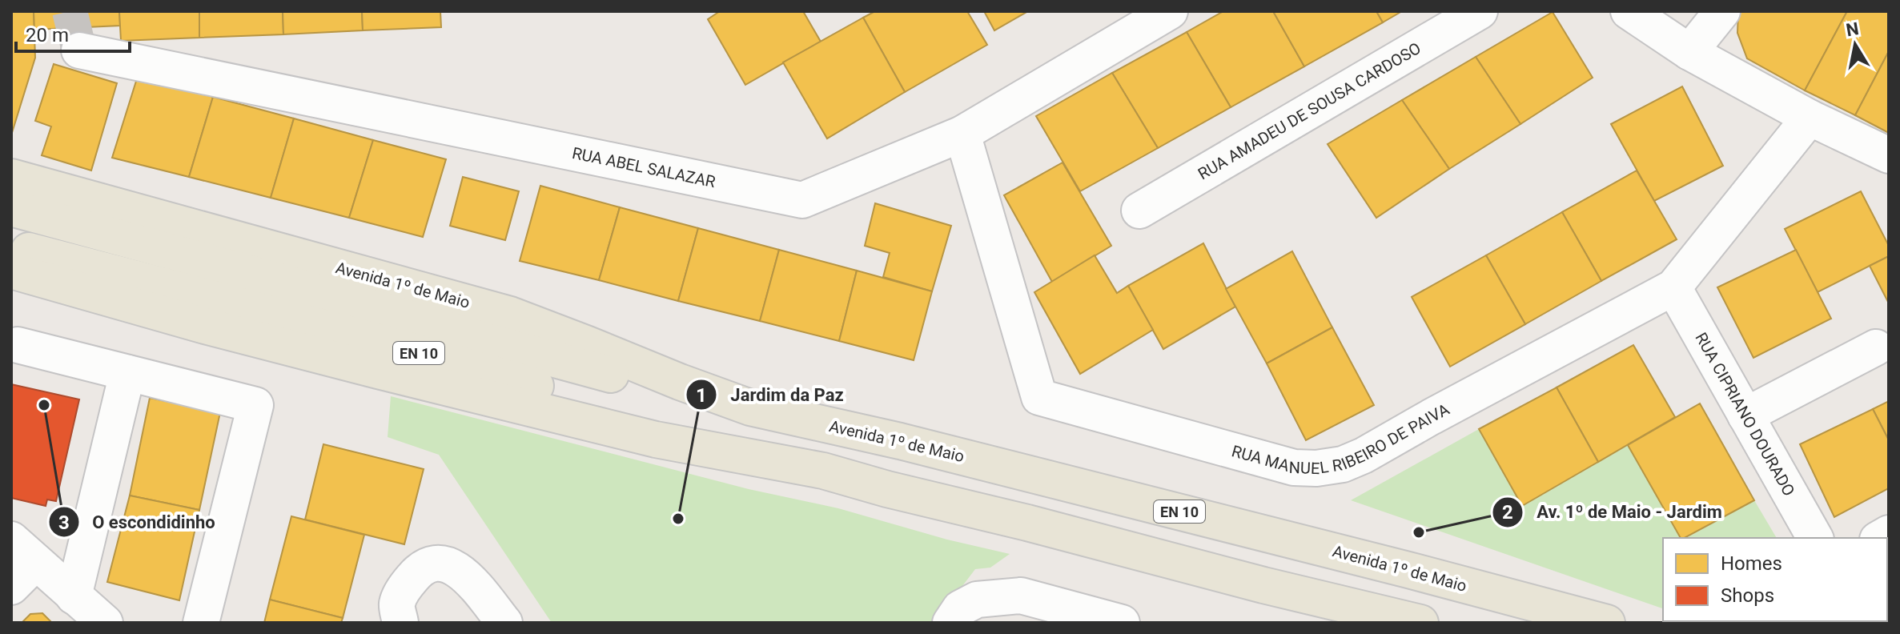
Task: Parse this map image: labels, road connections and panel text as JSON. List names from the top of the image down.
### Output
{
  "streets": {
    "main road": ["Avenida 1º de Maio", "EN 10"],
    "street": [
      "RUA AMADEU DE SOUSA CARDOSO",
      "RUA ABEL SALAZAR",
      "RUA CIPRIANO DOURADO",
      "RUA MANUEL RIBEIRO DE PAIVA"
    ]
  },
  "crossings": [
    ["RUA ABEL SALAZAR", "RUA MANUEL RIBEIRO DE PAIVA"],
    ["Avenida 1º de Maio", "EN 10"],
    ["RUA CIPRIANO DOURADO", "RUA MANUEL RIBEIRO DE PAIVA"]
  ],
  "places": ["O escondidinho", "Jardim da Paz", "Av. 1º de Maio - Jardim"],
  "legend": ["Homes", "Shops"],
  "scale_bar": "20 m",
  "north": "top"
}
